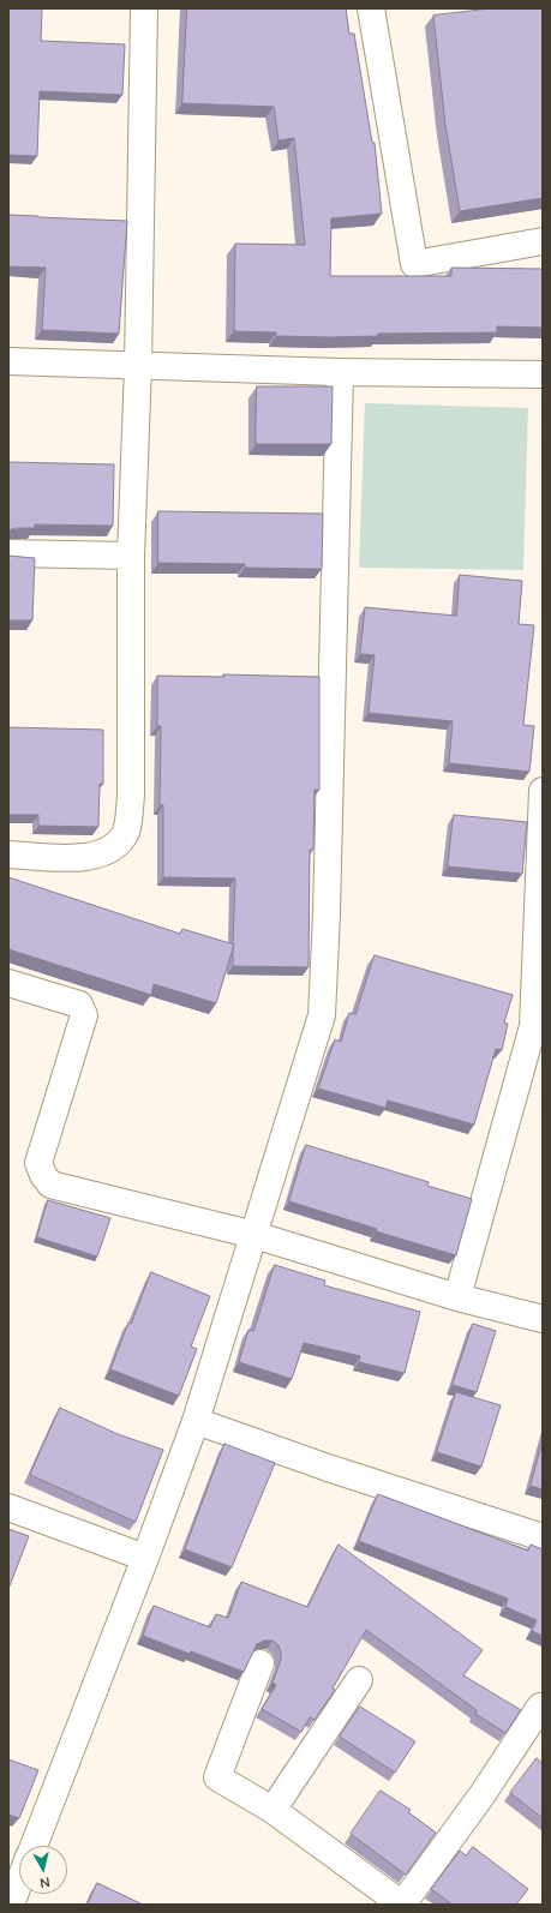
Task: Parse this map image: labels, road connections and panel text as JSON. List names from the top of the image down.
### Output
{
  "north": "bottom"
}
